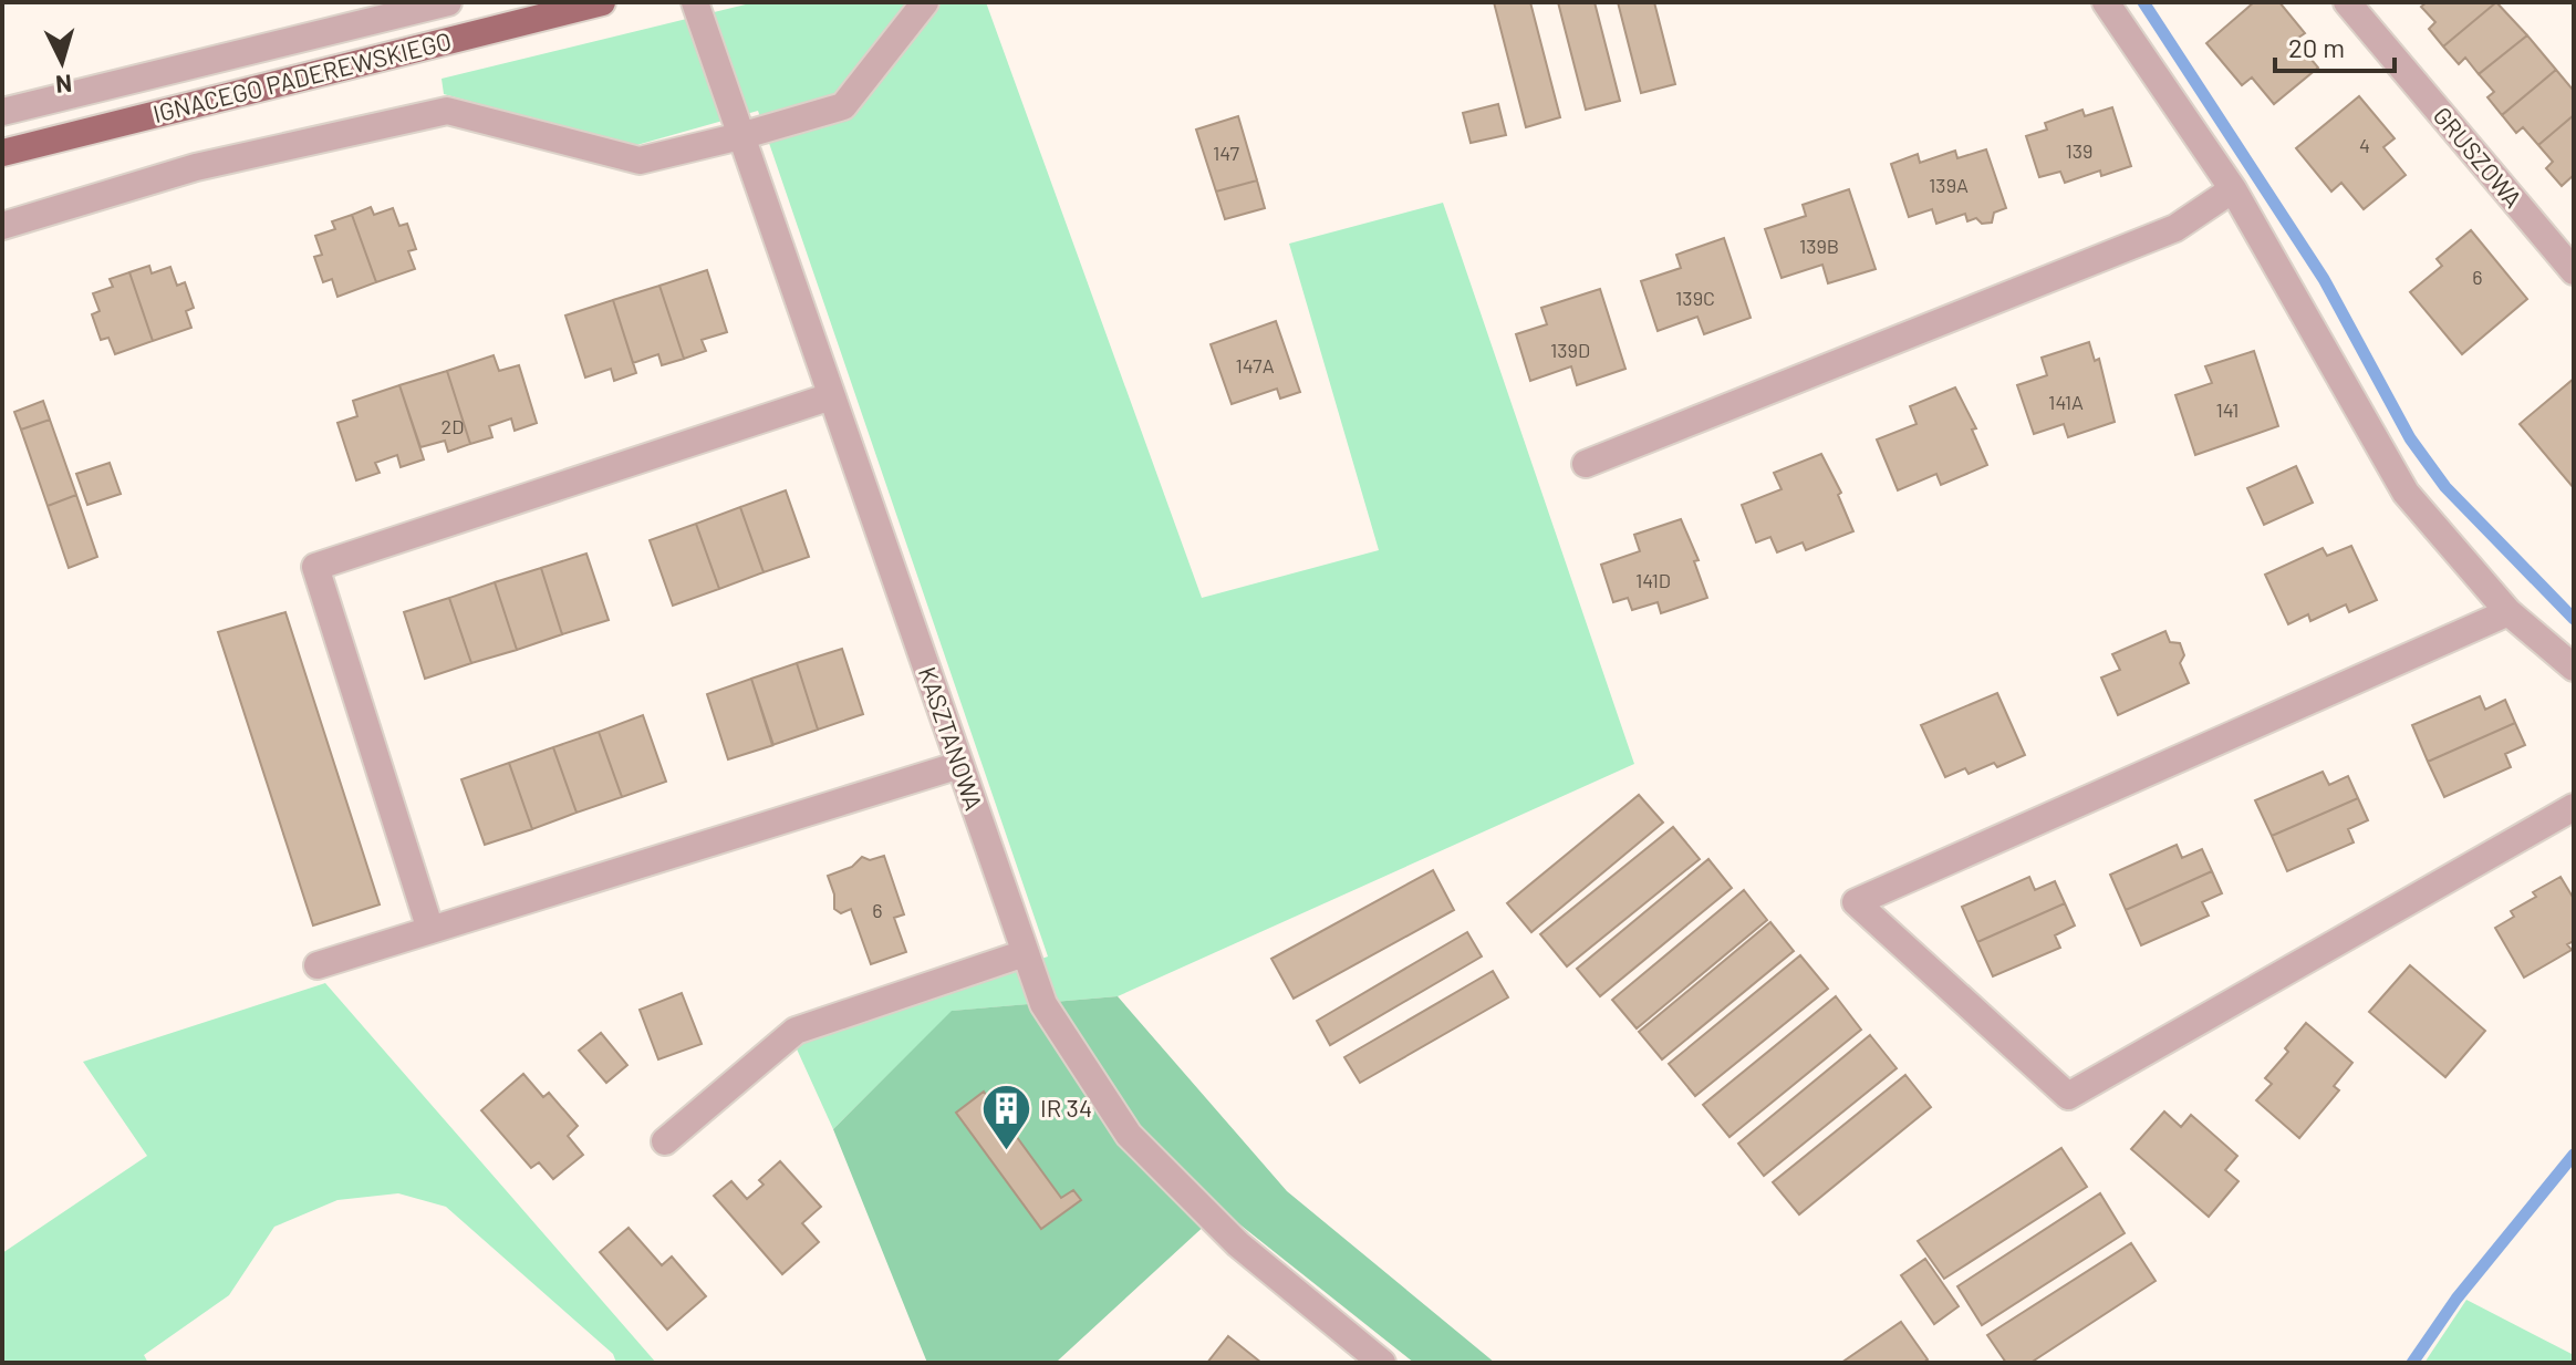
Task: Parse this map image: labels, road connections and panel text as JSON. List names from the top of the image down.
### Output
{
  "streets": {
    "main road": ["IGNACEGO PADEREWSKIEGO"],
    "street": ["GRUSZOWA", "KASZTANOWA"]
  },
  "places": {
    "building": ["IR 34"]
  },
  "house_numbers": [
    "4",
    "139",
    "147",
    "139A",
    "139B",
    "6",
    "139C",
    "139D",
    "147A",
    "141A",
    "141",
    "2D",
    "141D",
    "6"
  ],
  "scale_bar": "20 m",
  "north": "bottom"
}
